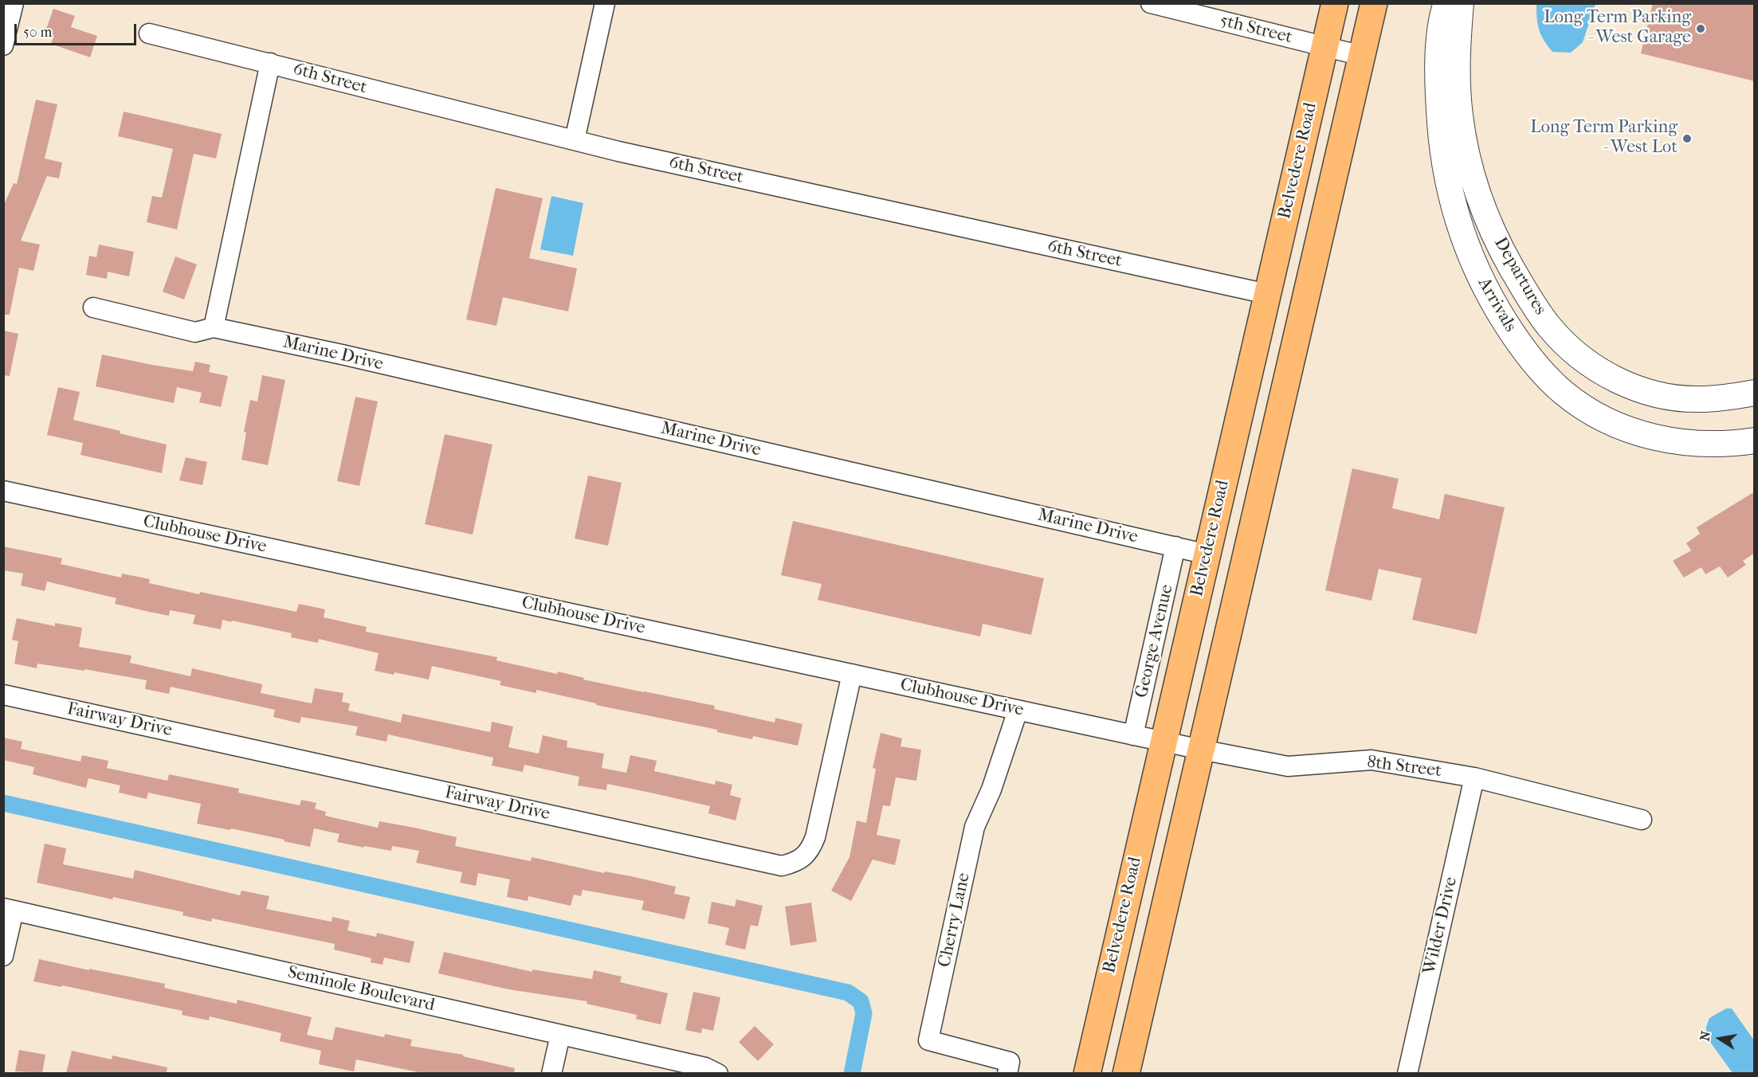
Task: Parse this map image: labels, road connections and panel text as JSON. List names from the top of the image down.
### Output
{
  "streets": {
    "main road": ["Belvedere Road"],
    "street": [
      "5th Street",
      "6th Street",
      "Departures",
      "Arrivals",
      "Marine Drive",
      "Clubhouse Drive",
      "George Avenue",
      "Fairway Drive",
      "8th Street",
      "Cherry Lane",
      "Wilder Drive",
      "Seminole Boulevard"
    ]
  },
  "crossings": [
    ["5th Street", "Belvedere Road"],
    ["6th Street", "Belvedere Road"],
    ["Belvedere Road", "Marine Drive"],
    ["Belvedere Road", "Clubhouse Drive"],
    ["Belvedere Road", "8th Street"],
    ["Marine Drive", "George Avenue"],
    ["Clubhouse Drive", "George Avenue"],
    ["Clubhouse Drive", "Fairway Drive"],
    ["Clubhouse Drive", "8th Street"],
    ["Clubhouse Drive", "Cherry Lane"],
    ["8th Street", "Wilder Drive"]
  ],
  "places": ["Long Term Parking - West Garage", "Long Term Parking - West Lot"],
  "scale_bar": "50 m",
  "north": "left"
}
